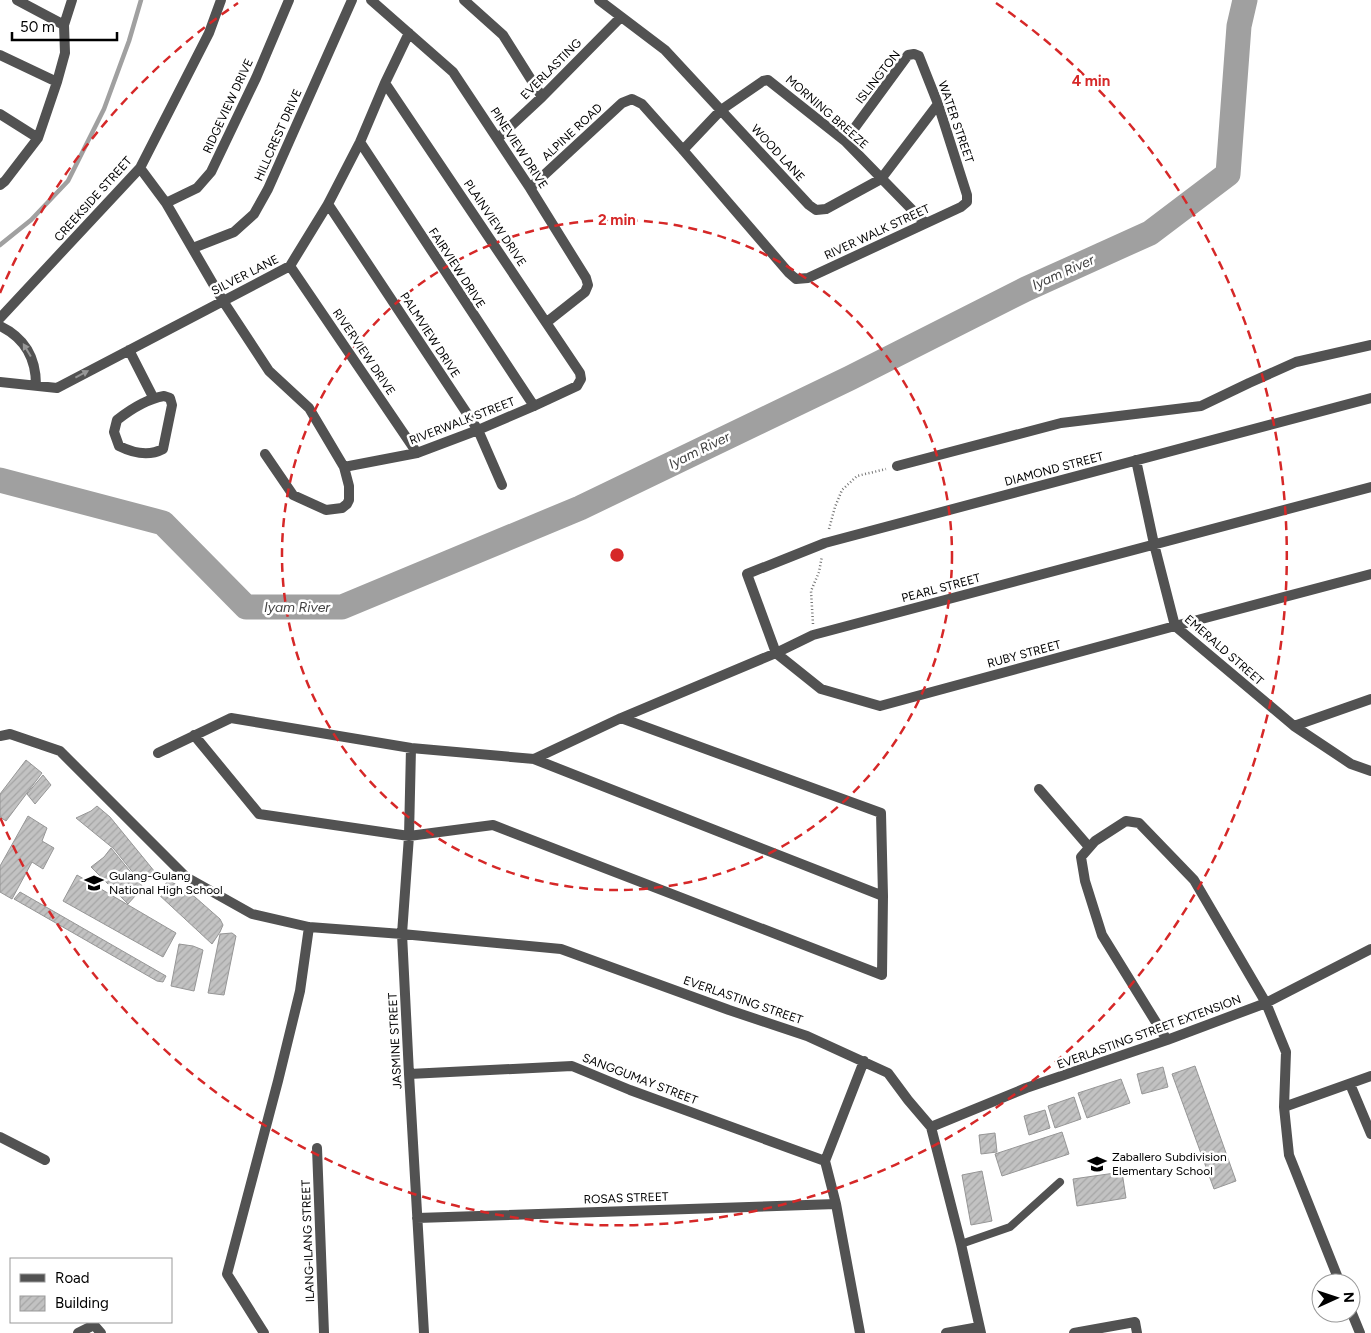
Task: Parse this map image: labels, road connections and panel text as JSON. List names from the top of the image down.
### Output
{
  "streets": {
    "street": [
      "EVERLASTING",
      "ISLINGTON",
      "RIDGEVIEW DRIVE",
      "MORNING BREEZE",
      "WATER STREET",
      "ALPINE ROAD",
      "HILLCREST DRIVE",
      "PINEVIEW DRIVE",
      "WOOD LANE",
      "CREEKSIDE STREET",
      "PLAINVIEW DRIVE",
      "RIVER WALK STREET",
      "FAIRVIEW DRIVE",
      "SILVER LANE",
      "PALMVIEW DRIVE",
      "RIVERVIEW DRIVE",
      "RIVERWALK STREET",
      "DIAMOND STREET",
      "PEARL STREET",
      "EMERALD STREET",
      "RUBY STREET",
      "EVERLASTING STREET",
      "EVERLASTING STREET EXTENSION",
      "JASMINE STREET",
      "SANGGUMAY STREET",
      "ROSAS STREET",
      "ILANG-ILANG STREET"
    ]
  },
  "crossings": [
    ["EVERLASTING", "PINEVIEW DRIVE"],
    ["EVERLASTING", "WOOD LANE"],
    ["ISLINGTON", "MORNING BREEZE"],
    ["ISLINGTON", "WATER STREET"],
    ["MORNING BREEZE", "ALPINE ROAD"],
    ["MORNING BREEZE", "WOOD LANE"],
    ["MORNING BREEZE", "RIVER WALK STREET"],
    ["WATER STREET", "WOOD LANE"],
    ["WATER STREET", "RIVER WALK STREET"],
    ["ALPINE ROAD", "PINEVIEW DRIVE"],
    ["ALPINE ROAD", "RIVER WALK STREET"],
    ["PINEVIEW DRIVE", "PLAINVIEW DRIVE"],
    ["PINEVIEW DRIVE", "SILVER LANE"],
    ["PLAINVIEW DRIVE", "SILVER LANE"],
    ["PLAINVIEW DRIVE", "RIVERWALK STREET"],
    ["FAIRVIEW DRIVE", "SILVER LANE"],
    ["FAIRVIEW DRIVE", "RIVERWALK STREET"],
    ["SILVER LANE", "PALMVIEW DRIVE"],
    ["SILVER LANE", "RIVERVIEW DRIVE"],
    ["PALMVIEW DRIVE", "RIVERWALK STREET"],
    ["RIVERVIEW DRIVE", "RIVERWALK STREET"],
    ["DIAMOND STREET", "PEARL STREET"],
    ["DIAMOND STREET", "EMERALD STREET"],
    ["DIAMOND STREET", "RUBY STREET"],
    ["PEARL STREET", "EMERALD STREET"],
    ["PEARL STREET", "RUBY STREET"],
    ["EMERALD STREET", "RUBY STREET"],
    ["EVERLASTING STREET", "EVERLASTING STREET EXTENSION"],
    ["EVERLASTING STREET", "JASMINE STREET"],
    ["JASMINE STREET", "SANGGUMAY STREET"],
    ["JASMINE STREET", "ROSAS STREET"]
  ],
  "water": ["Iyam River"],
  "places": {
    "school or university": ["Gulang-Gulang National High School", "Zaballero Subdivision Elementary School"]
  },
  "legend": ["Road", "Building"],
  "scale_bar": "50 m",
  "north": "right",
  "rings": ["4 min", "2 min"]
}
